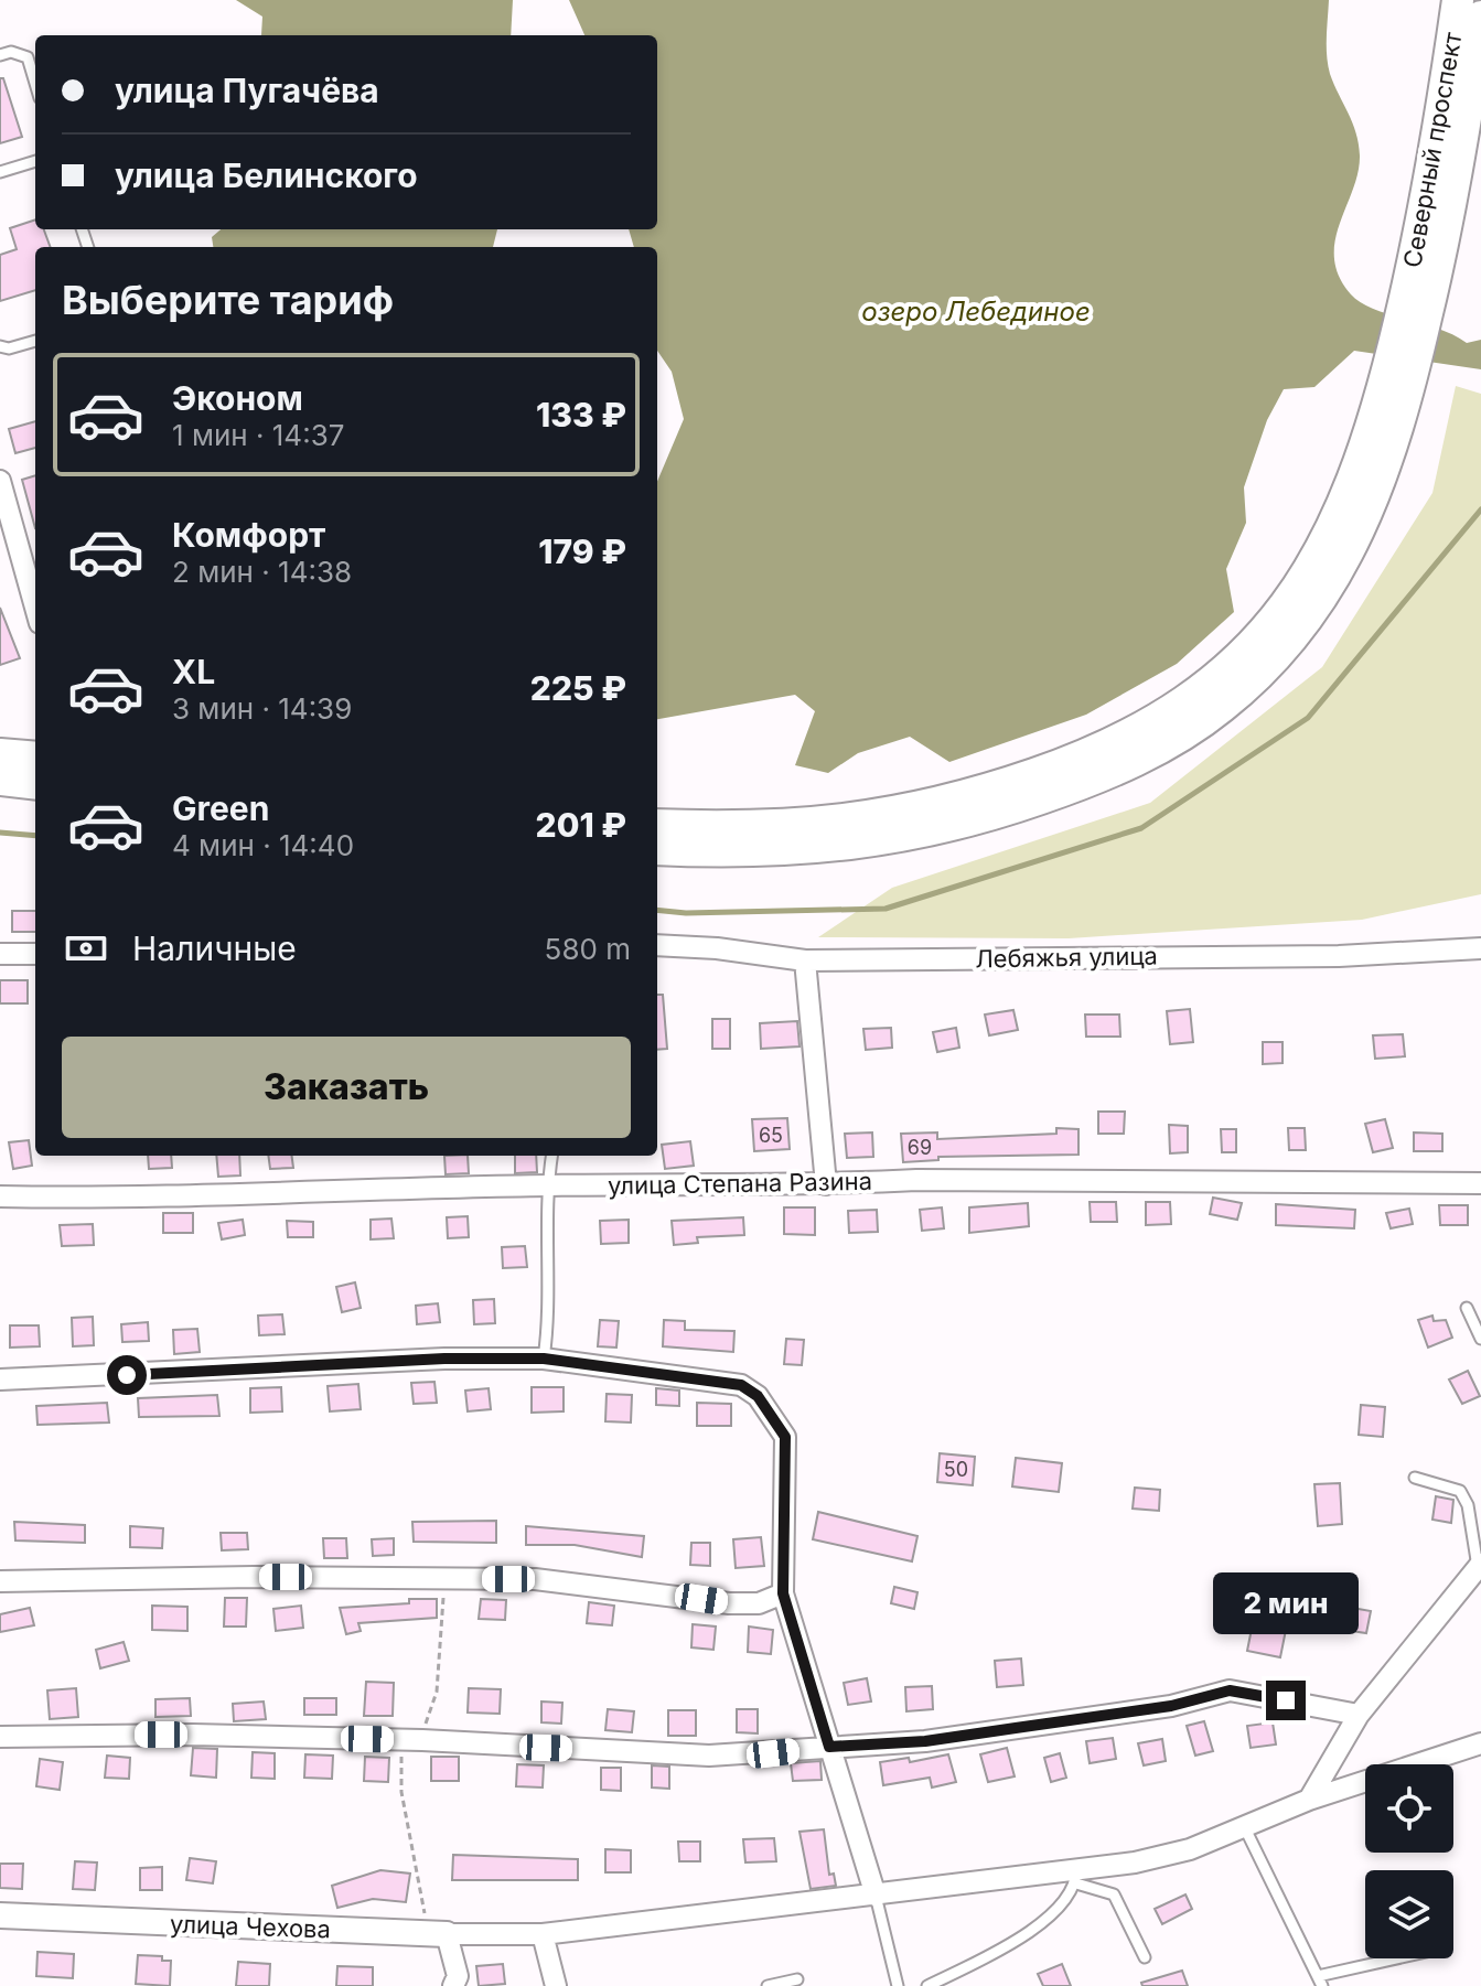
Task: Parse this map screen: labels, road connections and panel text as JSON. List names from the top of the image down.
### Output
{
  "streets": {
    "main road": ["Северный проспект"],
    "street": ["Лебяжья улица", "улица Степана Разина", "улица Чехова"]
  },
  "water": ["озеро Лебединое"],
  "house_numbers": ["65", "69", "50"],
  "page": {
    "banner": ["улица Пугачёва", "улица Белинского"],
    "heading": "Выберите тариф",
    "list": [
      {
        "name": "Эконом",
        "note": "1 мин · 14:37",
        "value": "133 ₽"
      },
      {
        "name": "Комфорт",
        "note": "2 мин · 14:38",
        "value": "179 ₽"
      },
      {
        "name": "XL",
        "note": "3 мин · 14:39",
        "value": "225 ₽"
      },
      {
        "name": "Green",
        "note": "4 мин · 14:40",
        "value": "201 ₽"
      }
    ],
    "pay": ["Наличные", "580 m"],
    "buttons": "Заказать",
    "bubble": "2 мин"
  }
}
